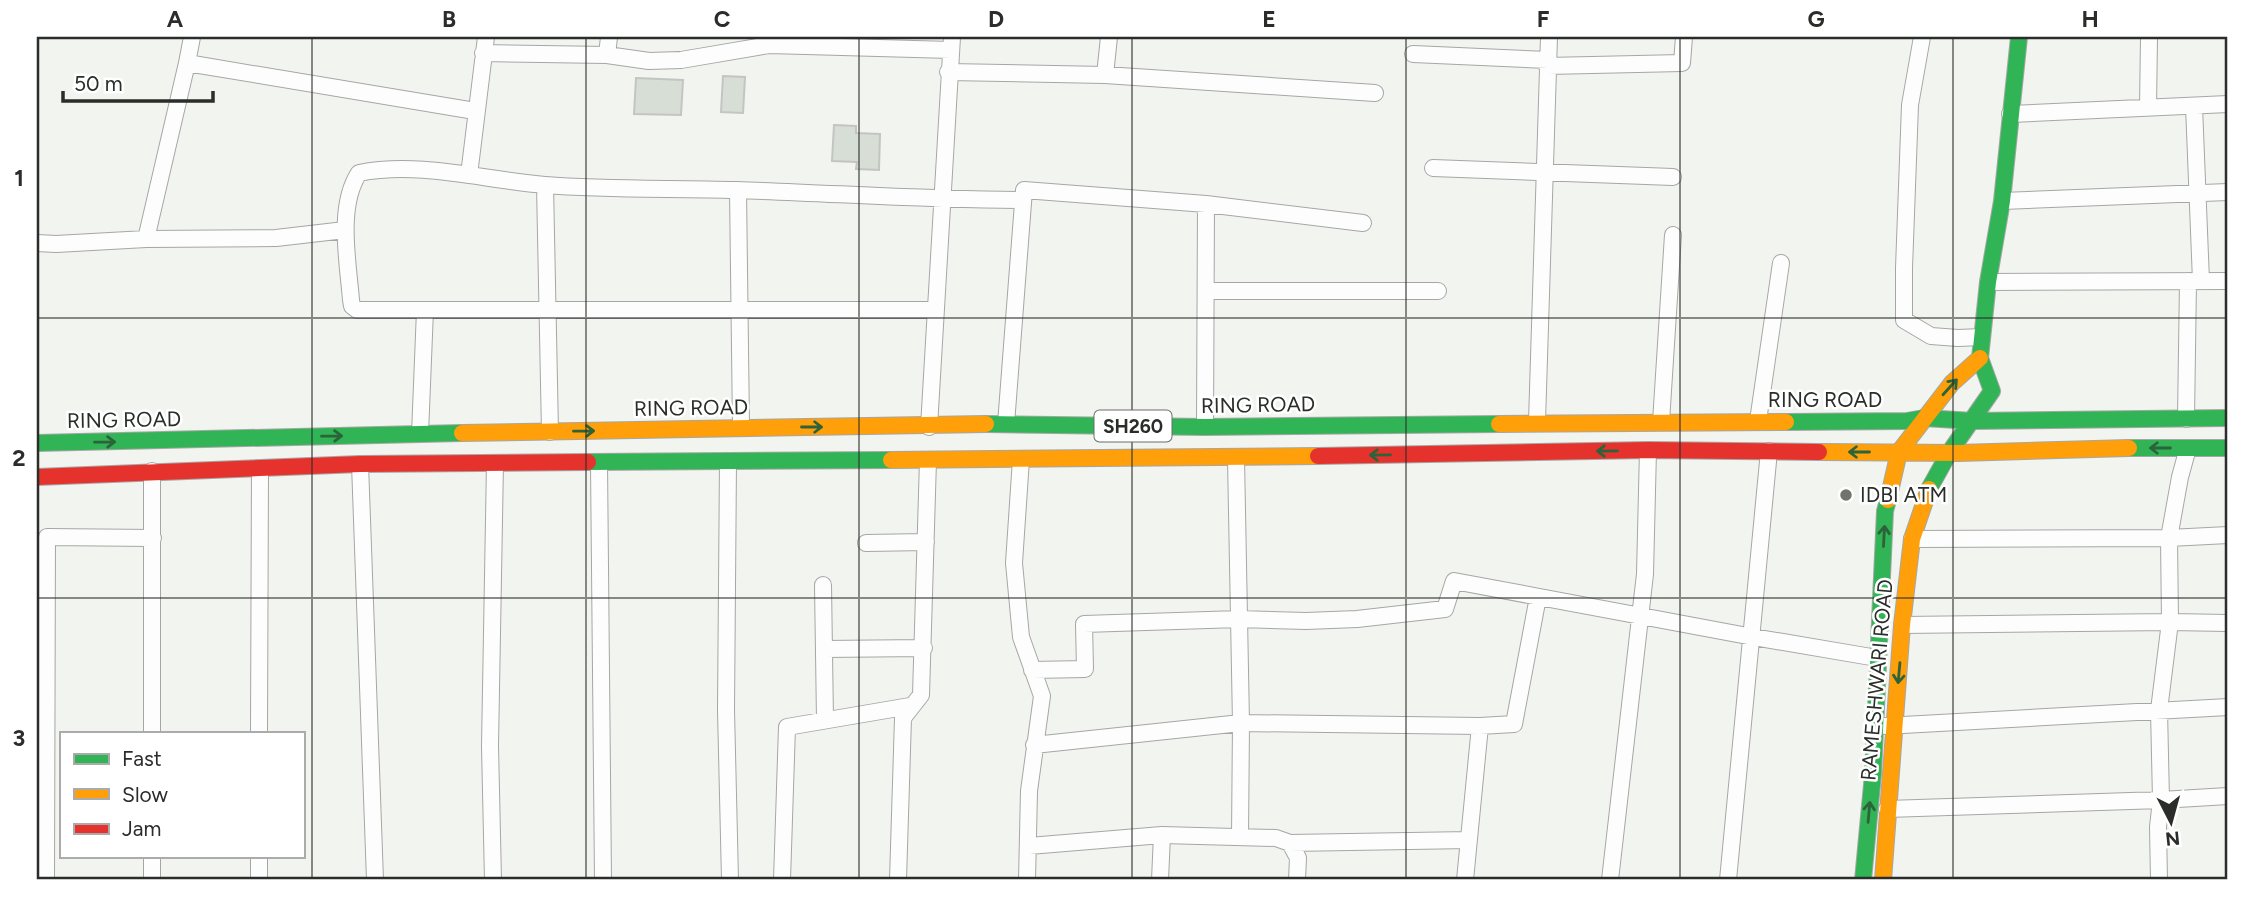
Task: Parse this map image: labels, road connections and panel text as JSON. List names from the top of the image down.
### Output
{
  "streets": {
    "main road": ["RING ROAD", "SH260", "RAMESHWARI ROAD"]
  },
  "crossings": [
    ["RING ROAD", "RAMESHWARI ROAD"],
    ["SH260", "RAMESHWARI ROAD"]
  ],
  "places": ["IDBI ATM"],
  "legend": ["Fast", "Slow", "Jam"],
  "scale_bar": "50 m",
  "north": "bottom",
  "grid": {
    "columns": [
      "A",
      "B",
      "C",
      "D",
      "E",
      "F",
      "G",
      "H"
    ],
    "rows": ["1", "2", "3"]
  }
}
